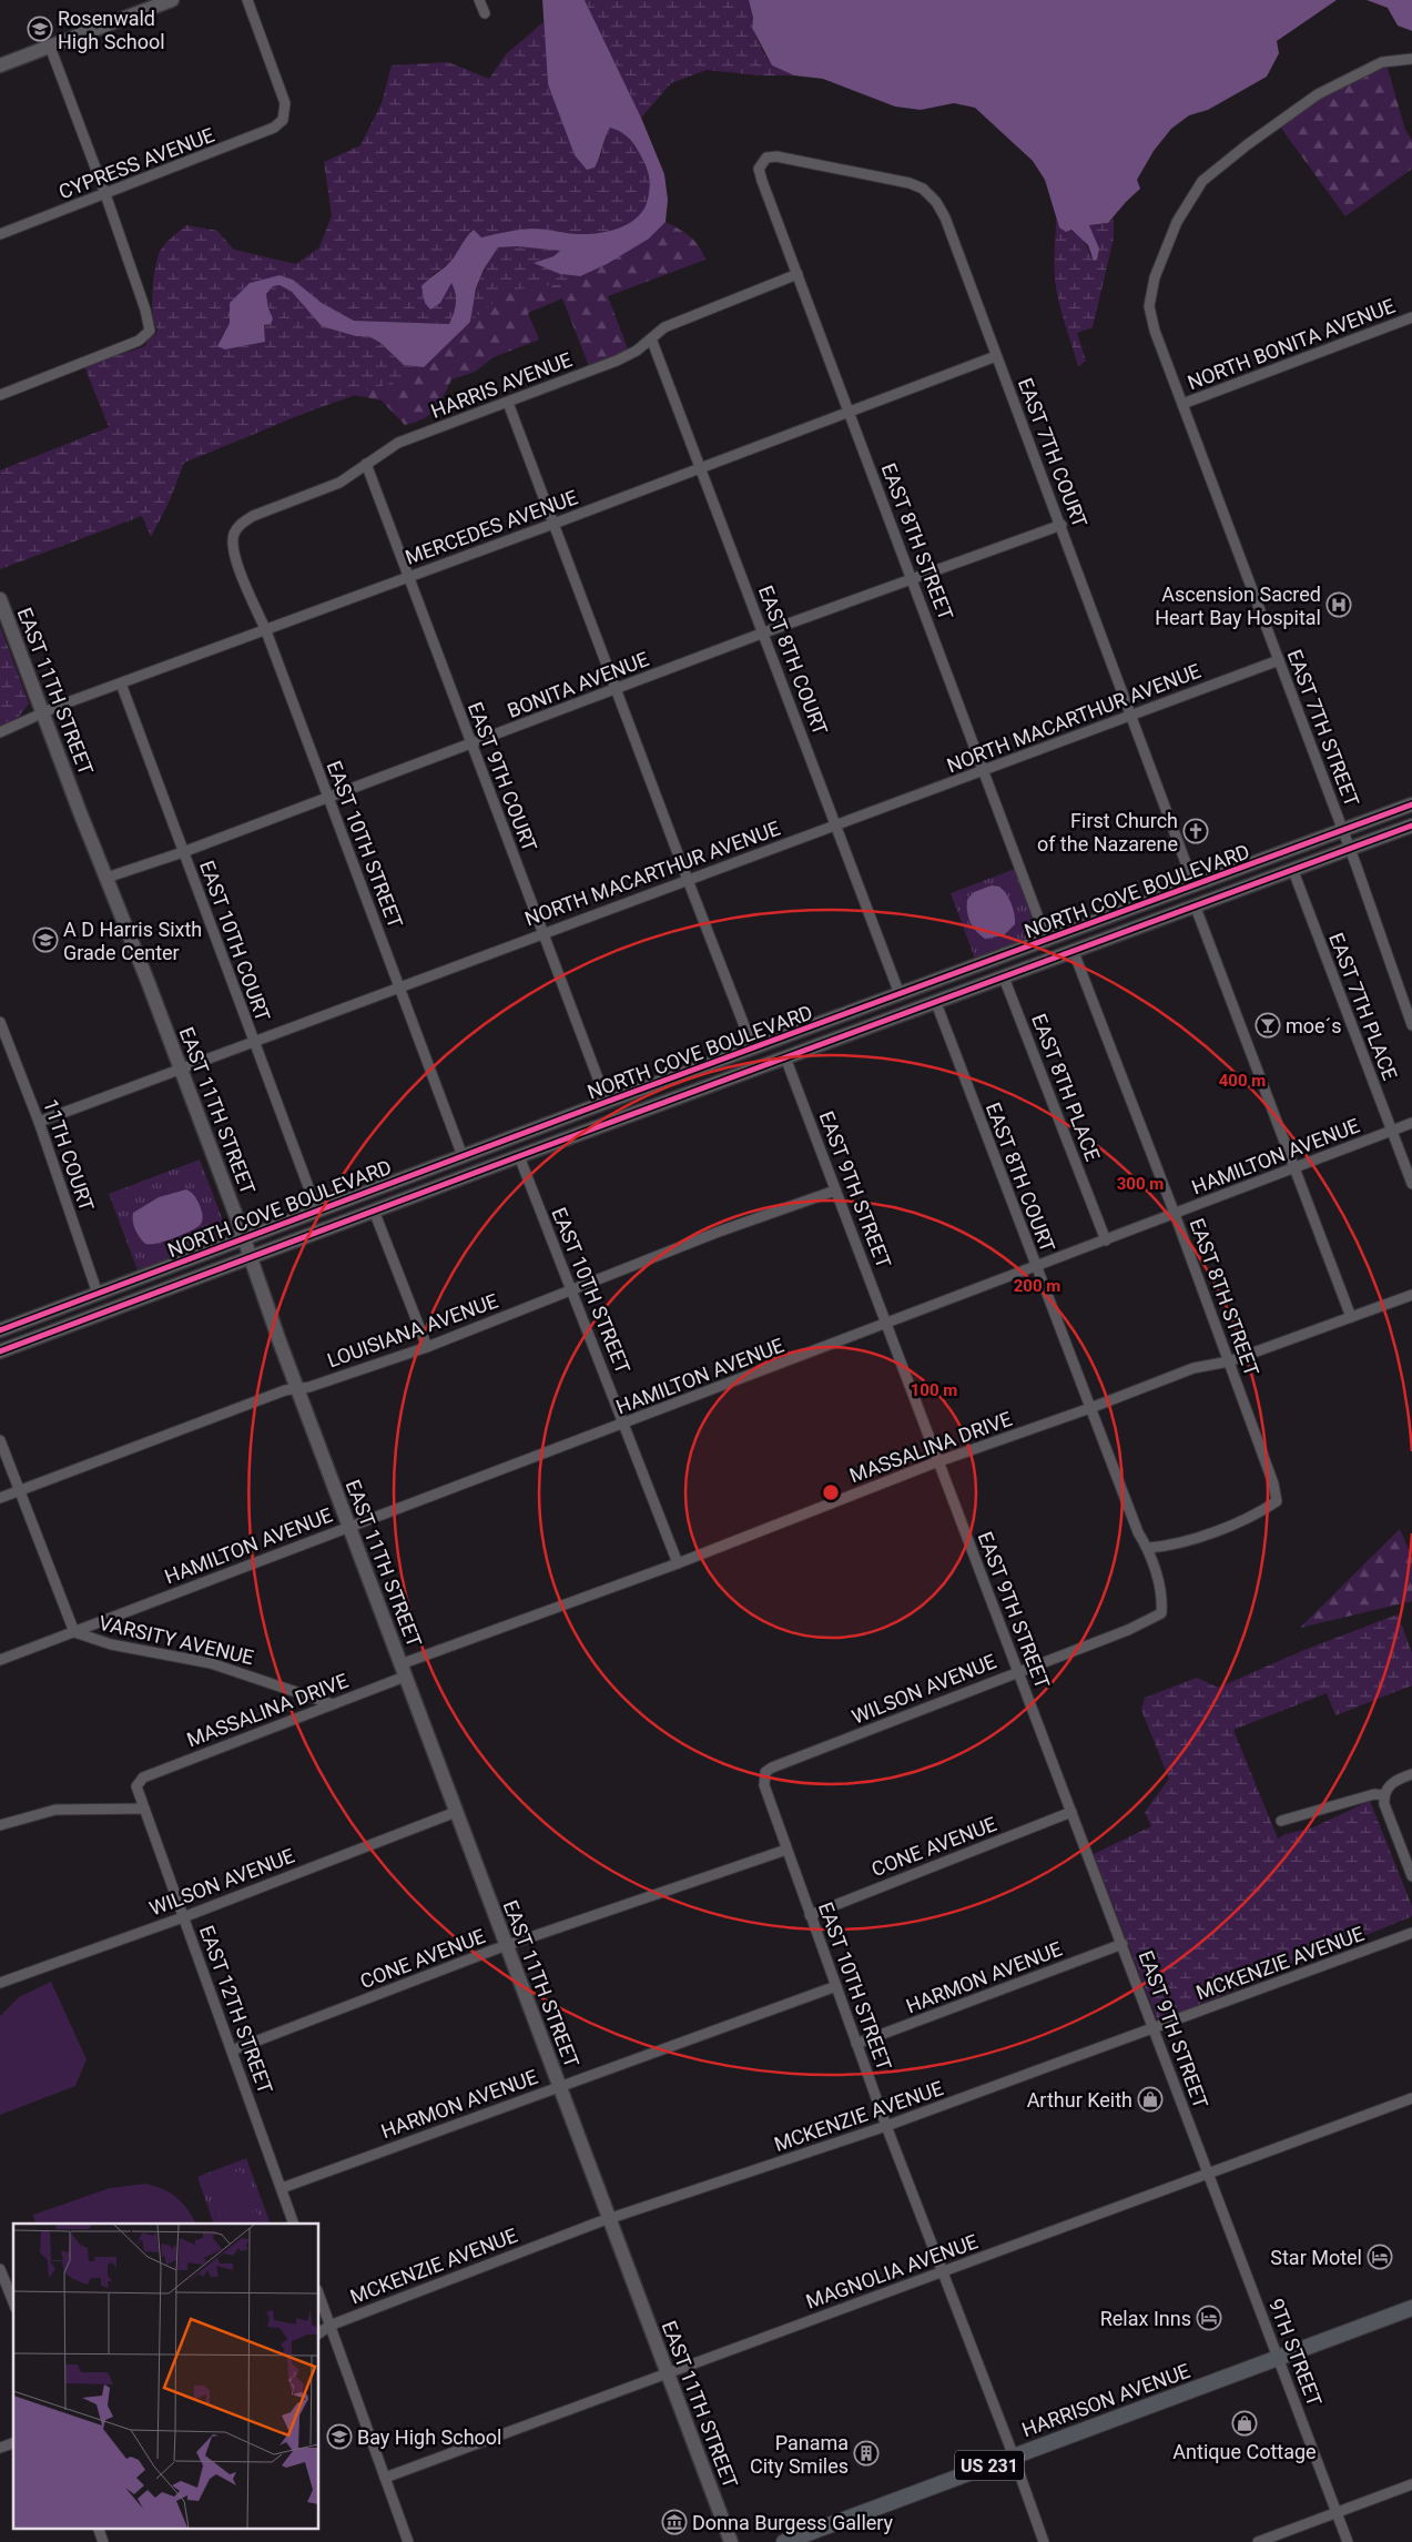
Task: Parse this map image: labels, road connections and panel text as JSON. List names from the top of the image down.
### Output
{
  "streets": {
    "main road": [
      "EAST 11TH STREET",
      "NORTH COVE BOULEVARD",
      "HARRISON AVENUE",
      "US 231"
    ],
    "street": [
      "CYPRESS AVENUE",
      "NORTH BONITA AVENUE",
      "HARRIS AVENUE",
      "EAST 7TH COURT",
      "MERCEDES AVENUE",
      "EAST 8TH STREET",
      "EAST 8TH COURT",
      "BONITA AVENUE",
      "NORTH MACARTHUR AVENUE",
      "EAST 7TH STREET",
      "EAST 9TH COURT",
      "EAST 10TH STREET",
      "EAST 10TH COURT",
      "EAST 7TH PLACE",
      "EAST 8TH PLACE",
      "11TH COURT",
      "HAMILTON AVENUE",
      "EAST 9TH STREET",
      "LOUISIANA AVENUE",
      "MASSALINA DRIVE",
      "VARSITY AVENUE",
      "WILSON AVENUE",
      "CONE AVENUE",
      "MCKENZIE AVENUE",
      "HARMON AVENUE",
      "EAST 12TH STREET",
      "MAGNOLIA AVENUE",
      "9TH STREET"
    ]
  },
  "crossings": [
    ["NORTH BONITA AVENUE", "EAST 7TH STREET"],
    ["HARRIS AVENUE", "EAST 8TH STREET"],
    ["HARRIS AVENUE", "EAST 8TH COURT"],
    ["HARRIS AVENUE", "EAST 9TH COURT"],
    ["HARRIS AVENUE", "EAST 10TH STREET"],
    ["EAST 7TH COURT", "MERCEDES AVENUE"],
    ["EAST 7TH COURT", "EAST 8TH STREET"],
    ["EAST 7TH COURT", "BONITA AVENUE"],
    ["EAST 7TH COURT", "NORTH MACARTHUR AVENUE"],
    ["EAST 7TH COURT", "NORTH COVE BOULEVARD"],
    ["MERCEDES AVENUE", "EAST 8TH STREET"],
    ["MERCEDES AVENUE", "EAST 8TH COURT"],
    ["MERCEDES AVENUE", "EAST 11TH STREET"],
    ["MERCEDES AVENUE", "EAST 9TH COURT"],
    ["MERCEDES AVENUE", "EAST 10TH STREET"],
    ["MERCEDES AVENUE", "EAST 10TH COURT"],
    ["EAST 8TH STREET", "EAST 8TH COURT"],
    ["EAST 8TH STREET", "BONITA AVENUE"],
    ["EAST 8TH STREET", "NORTH MACARTHUR AVENUE"],
    ["EAST 8TH STREET", "NORTH COVE BOULEVARD"],
    ["EAST 8TH STREET", "HAMILTON AVENUE"],
    ["EAST 8TH STREET", "MASSALINA DRIVE"],
    ["EAST 8TH STREET", "WILSON AVENUE"],
    ["EAST 8TH COURT", "BONITA AVENUE"],
    ["EAST 8TH COURT", "NORTH MACARTHUR AVENUE"],
    ["EAST 8TH COURT", "NORTH COVE BOULEVARD"],
    ["EAST 8TH COURT", "HAMILTON AVENUE"],
    ["EAST 8TH COURT", "MASSALINA DRIVE"],
    ["EAST 8TH COURT", "WILSON AVENUE"],
    ["BONITA AVENUE", "EAST 11TH STREET"],
    ["BONITA AVENUE", "EAST 9TH COURT"],
    ["BONITA AVENUE", "EAST 10TH STREET"],
    ["BONITA AVENUE", "EAST 10TH COURT"],
    ["EAST 11TH STREET", "NORTH MACARTHUR AVENUE"],
    ["EAST 11TH STREET", "NORTH COVE BOULEVARD"],
    ["EAST 11TH STREET", "HAMILTON AVENUE"],
    ["EAST 11TH STREET", "LOUISIANA AVENUE"],
    ["EAST 11TH STREET", "MASSALINA DRIVE"],
    ["EAST 11TH STREET", "WILSON AVENUE"],
    ["EAST 11TH STREET", "CONE AVENUE"],
    ["EAST 11TH STREET", "MCKENZIE AVENUE"],
    ["EAST 11TH STREET", "HARMON AVENUE"],
    ["EAST 11TH STREET", "MAGNOLIA AVENUE"],
    ["NORTH MACARTHUR AVENUE", "EAST 7TH STREET"],
    ["NORTH MACARTHUR AVENUE", "EAST 9TH COURT"],
    ["NORTH MACARTHUR AVENUE", "EAST 10TH STREET"],
    ["NORTH MACARTHUR AVENUE", "EAST 10TH COURT"],
    ["NORTH MACARTHUR AVENUE", "11TH COURT"],
    ["EAST 7TH STREET", "NORTH COVE BOULEVARD"],
    ["EAST 9TH COURT", "NORTH COVE BOULEVARD"],
    ["EAST 10TH STREET", "NORTH COVE BOULEVARD"],
    ["EAST 10TH STREET", "HAMILTON AVENUE"],
    ["EAST 10TH STREET", "LOUISIANA AVENUE"],
    ["EAST 10TH STREET", "MASSALINA DRIVE"],
    ["EAST 10TH STREET", "WILSON AVENUE"],
    ["EAST 10TH STREET", "CONE AVENUE"],
    ["EAST 10TH STREET", "MCKENZIE AVENUE"],
    ["EAST 10TH STREET", "HARMON AVENUE"],
    ["EAST 10TH STREET", "MAGNOLIA AVENUE"],
    ["EAST 10TH STREET", "HARRISON AVENUE"],
    ["NORTH COVE BOULEVARD", "EAST 10TH COURT"],
    ["NORTH COVE BOULEVARD", "EAST 7TH PLACE"],
    ["NORTH COVE BOULEVARD", "EAST 8TH PLACE"],
    ["NORTH COVE BOULEVARD", "11TH COURT"],
    ["NORTH COVE BOULEVARD", "EAST 9TH STREET"],
    ["EAST 7TH PLACE", "HAMILTON AVENUE"],
    ["EAST 8TH PLACE", "HAMILTON AVENUE"],
    ["HAMILTON AVENUE", "EAST 9TH STREET"],
    ["HAMILTON AVENUE", "VARSITY AVENUE"],
    ["EAST 9TH STREET", "LOUISIANA AVENUE"],
    ["EAST 9TH STREET", "MASSALINA DRIVE"],
    ["EAST 9TH STREET", "WILSON AVENUE"],
    ["EAST 9TH STREET", "CONE AVENUE"],
    ["EAST 9TH STREET", "MCKENZIE AVENUE"],
    ["EAST 9TH STREET", "HARMON AVENUE"],
    ["EAST 9TH STREET", "MAGNOLIA AVENUE"],
    ["EAST 9TH STREET", "9TH STREET"],
    ["MASSALINA DRIVE", "VARSITY AVENUE"],
    ["MASSALINA DRIVE", "EAST 12TH STREET"],
    ["WILSON AVENUE", "EAST 12TH STREET"],
    ["CONE AVENUE", "EAST 12TH STREET"],
    ["HARMON AVENUE", "EAST 12TH STREET"],
    ["MAGNOLIA AVENUE", "9TH STREET"],
    ["9TH STREET", "HARRISON AVENUE"]
  ],
  "places": {
    "school or university": ["Rosenwald High School", "A D Harris Sixth Grade Center", "Bay High School"],
    "hospital": ["Ascension Sacred Heart Bay Hospital"],
    "church": ["First Church of the Nazarene"],
    "bar": ["moe´s"],
    "shop": ["Arthur Keith", "Antique Cottage"],
    "hotel": ["Star Motel", "Relax Inns"],
    "building": ["Panama City Smiles"],
    "museum": ["Donna Burgess Gallery"]
  },
  "rings": [
    "400 m",
    "300 m",
    "200 m",
    "100 m"
  ]
}
